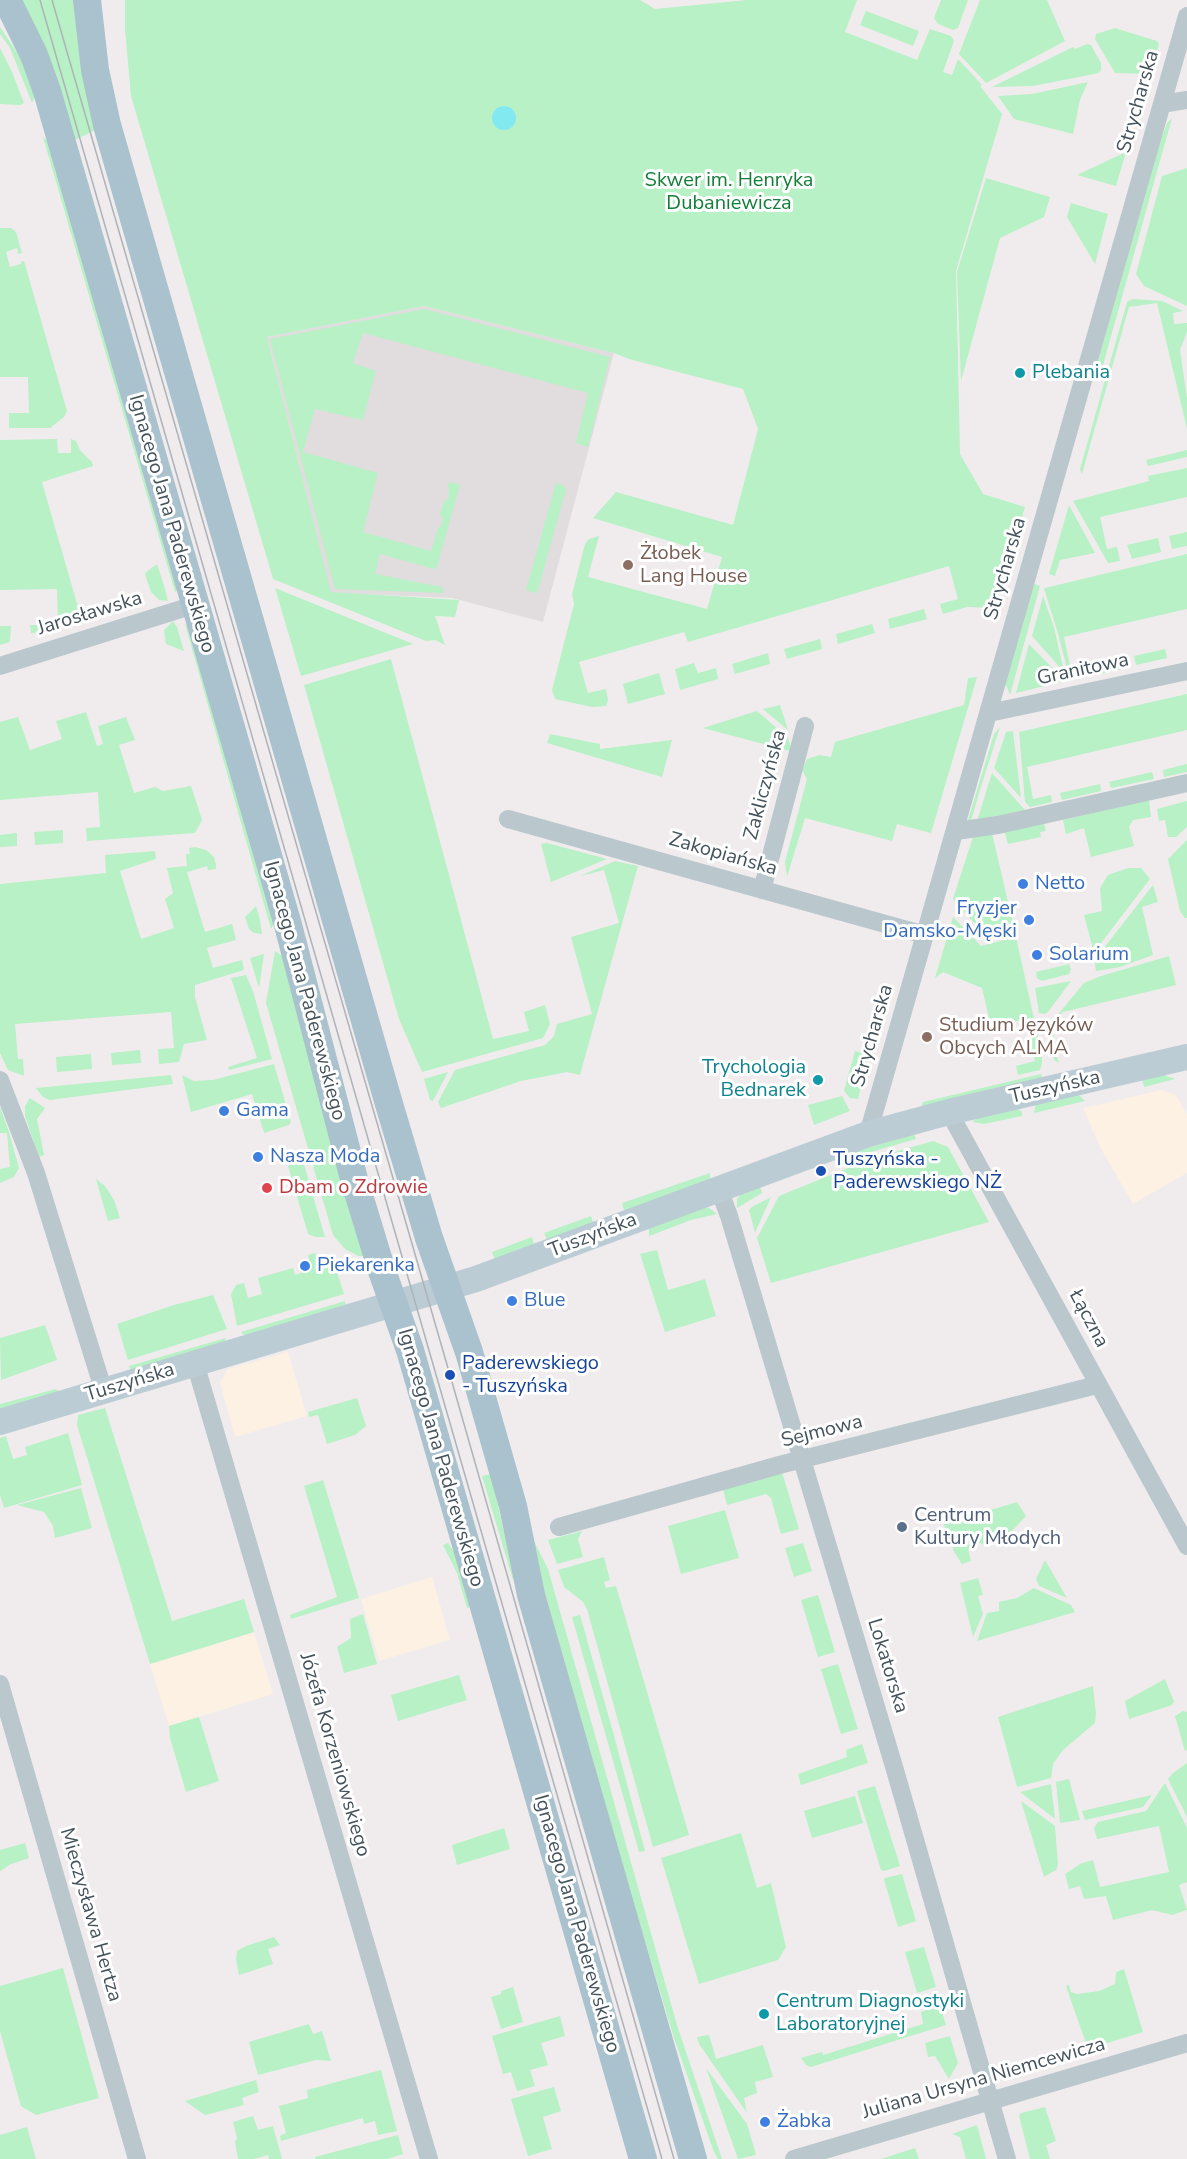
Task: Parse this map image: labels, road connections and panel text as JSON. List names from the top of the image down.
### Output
{
  "streets": {
    "main road": ["Ignacego Jana Paderewskiego"],
    "street": [
      "Strycharska",
      "Jarosławska",
      "Granitowa",
      "Zakliczyńska",
      "Zakopiańska",
      "Tuszyńska",
      "Łączna",
      "Sejmowa",
      "Lokatorska",
      "Józefa Korzeniowskiego",
      "Mieczysława Hertza",
      "Juliana Ursyna Niemcewicza"
    ]
  },
  "crossings": [
    ["Strycharska", "Granitowa"],
    ["Strycharska", "Zakopiańska"],
    ["Strycharska", "Tuszyńska"],
    ["Ignacego Jana Paderewskiego", "Jarosławska"],
    ["Ignacego Jana Paderewskiego", "Tuszyńska"],
    ["Zakliczyńska", "Zakopiańska"],
    ["Tuszyńska", "Łączna"],
    ["Tuszyńska", "Lokatorska"],
    ["Tuszyńska", "Józefa Korzeniowskiego"],
    ["Łączna", "Sejmowa"],
    ["Sejmowa", "Lokatorska"],
    ["Lokatorska", "Juliana Ursyna Niemcewicza"]
  ],
  "parks": ["Skwer im. Henryka Dubaniewicza"],
  "places": [
    "Plebania",
    "Żłobek Lang House",
    "Netto",
    "Fryzjer Damsko-Męski",
    "Solarium",
    "Studium Języków Obcych ALMA",
    "Trychologia Bednarek",
    "Gama",
    "Nasza Moda",
    "Tuszyńska - Paderewskiego NŻ",
    "Dbam o Zdrowie",
    "Piekarenka",
    "Blue",
    "Paderewskiego - Tuszyńska",
    "Centrum Kultury Młodych",
    "Centrum Diagnostyki Laboratoryjnej",
    "Żabka"
  ]
}
